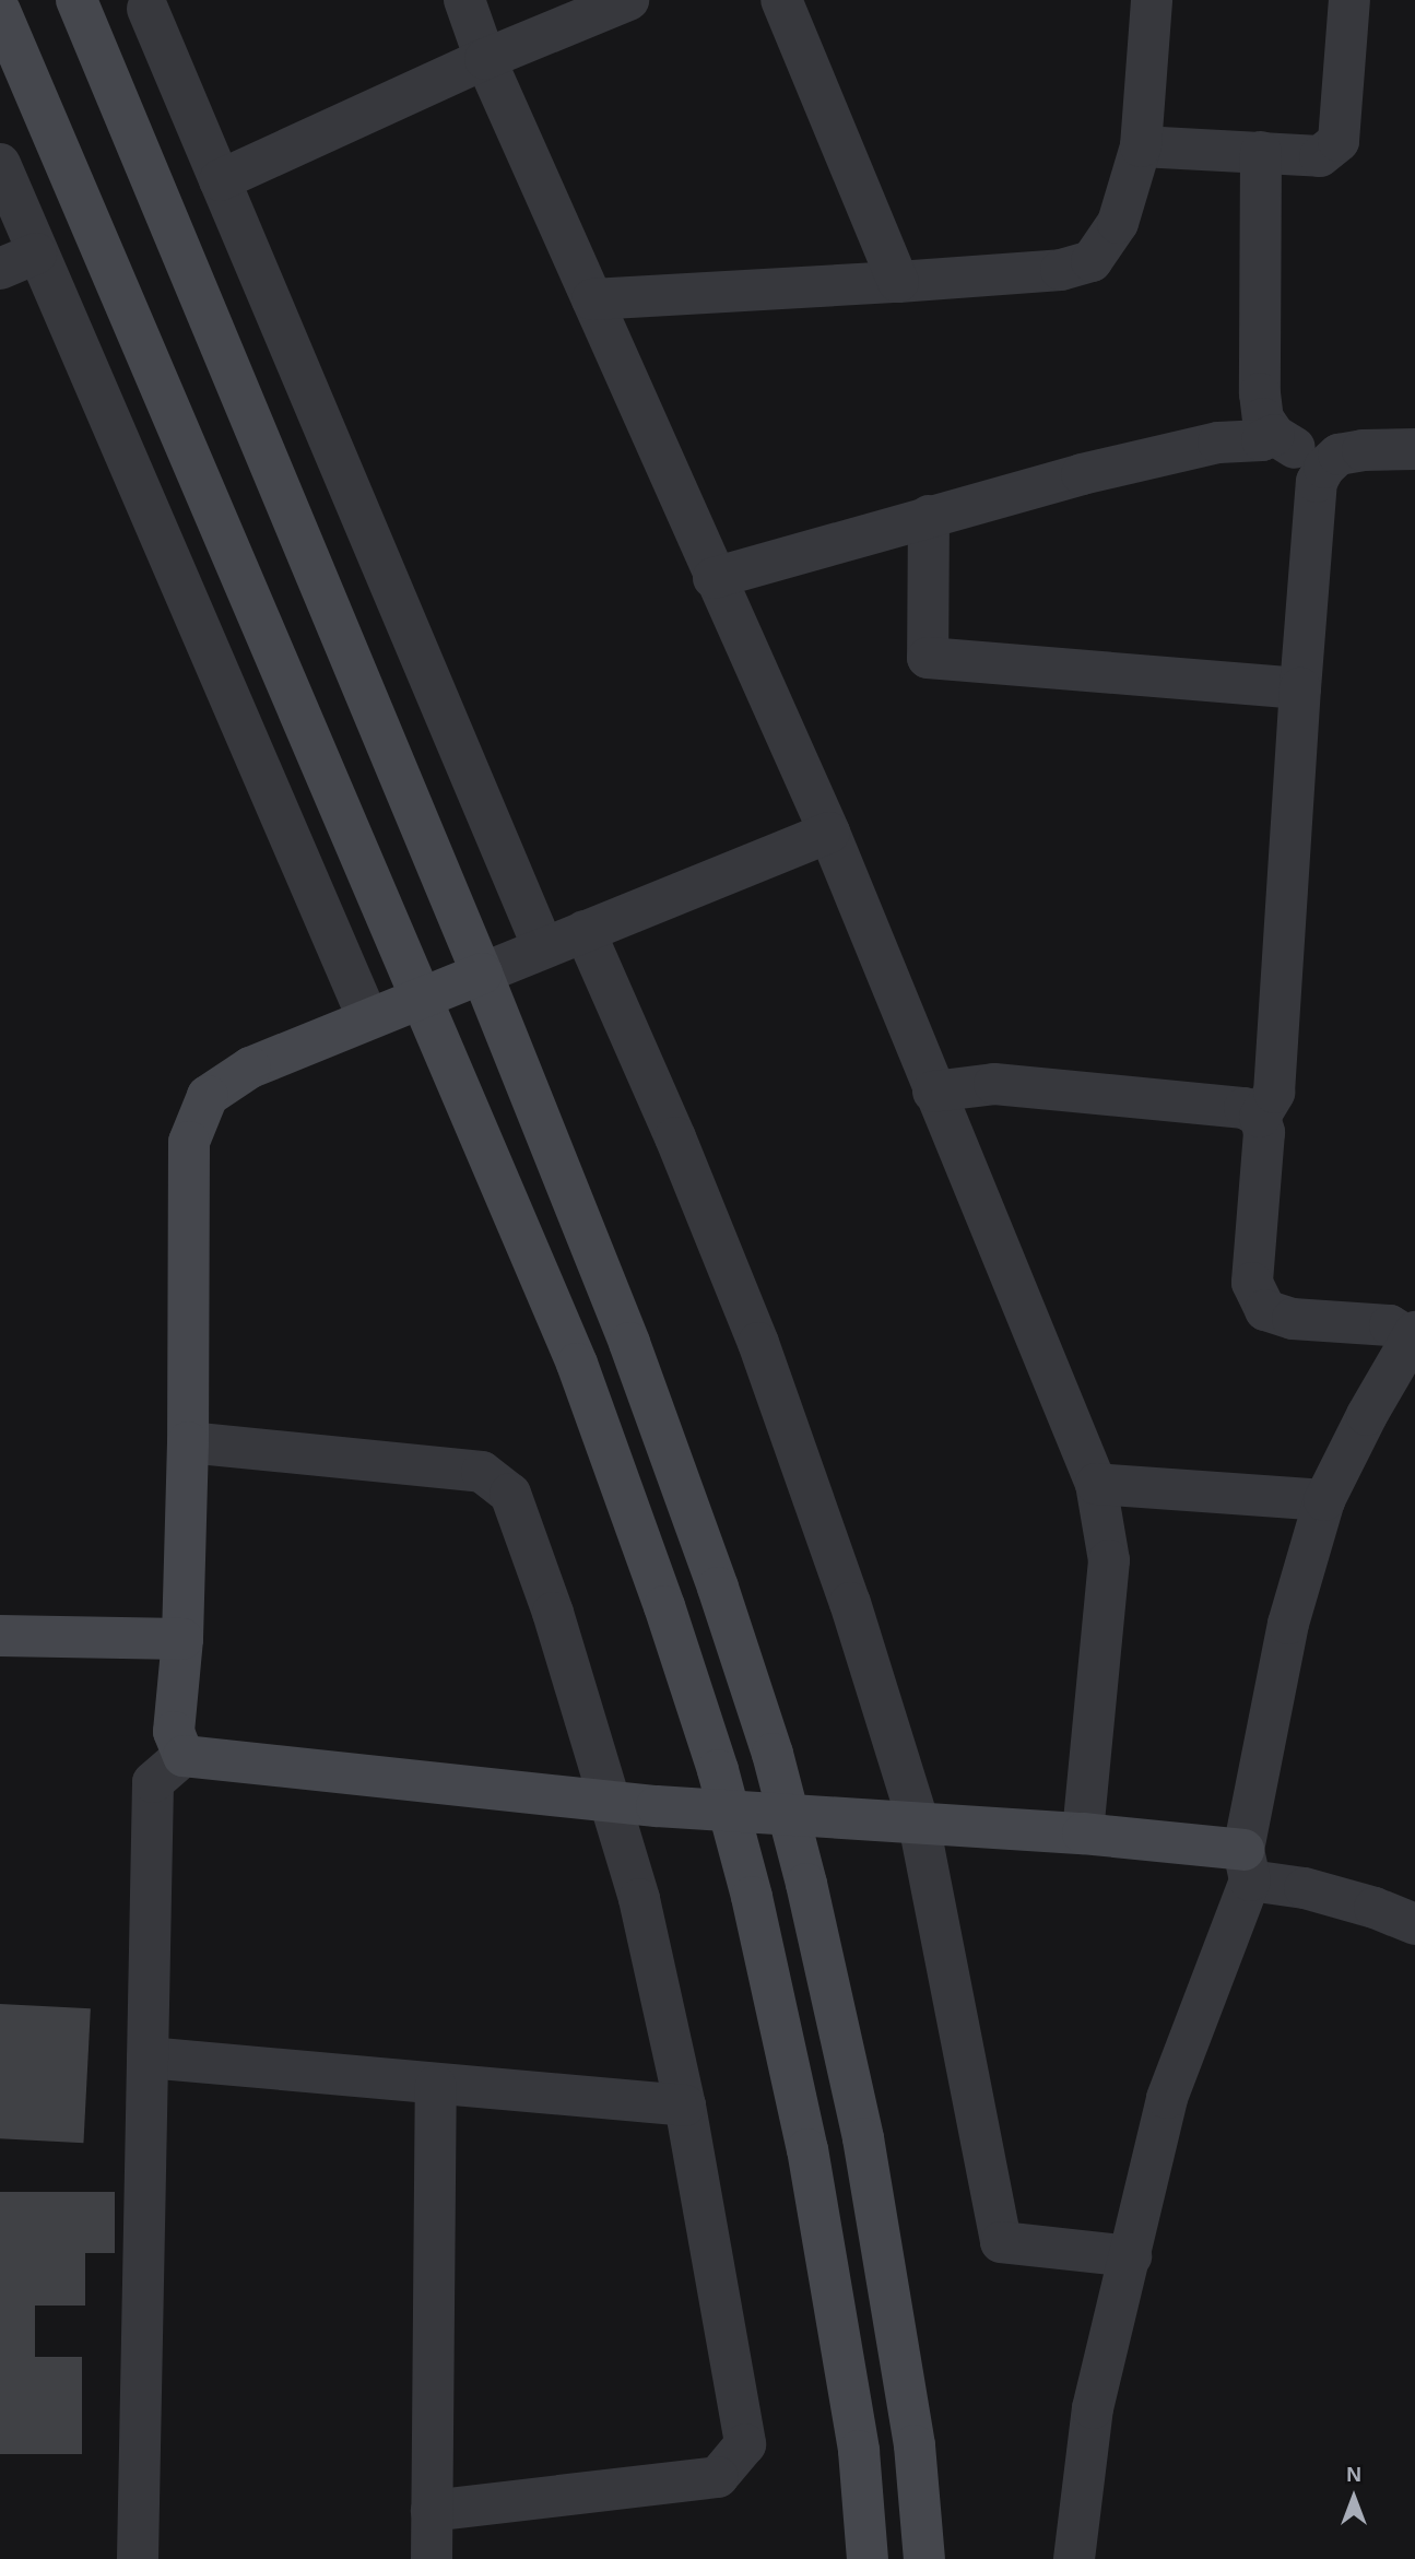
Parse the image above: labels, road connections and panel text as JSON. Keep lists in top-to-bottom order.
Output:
{
  "north": "top"
}
